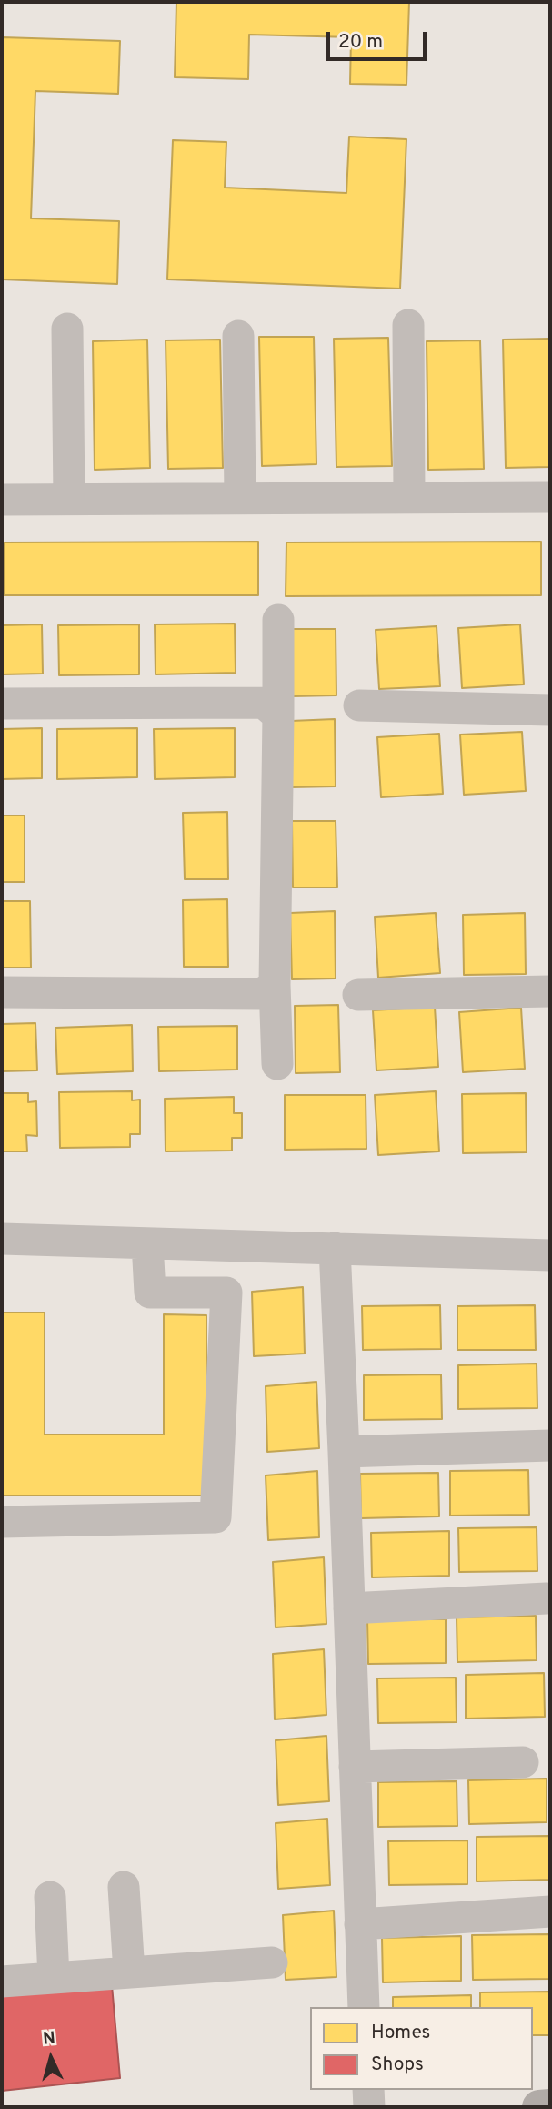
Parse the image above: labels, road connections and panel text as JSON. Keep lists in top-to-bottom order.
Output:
{
  "legend": ["Homes", "Shops"],
  "scale_bar": "20 m",
  "north": "top"
}
